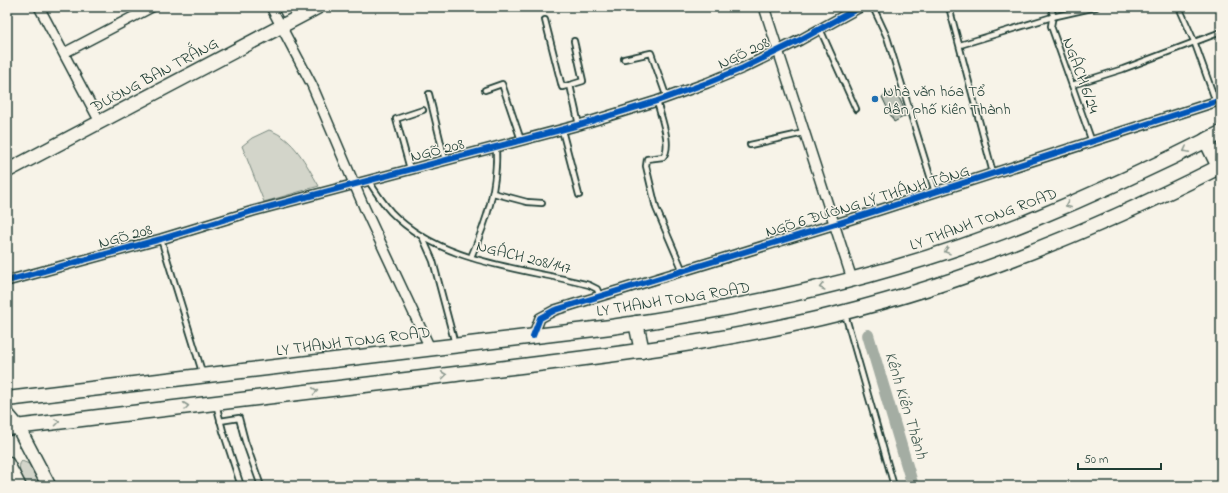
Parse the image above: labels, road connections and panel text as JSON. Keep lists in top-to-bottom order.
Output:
{
  "streets": {
    "main road": ["LY THANH TONG ROAD"],
    "street": ["NGÕ 208", "ĐƯỜNG BAN TRẮNG", "NGÕ 6 ĐƯỜNG LÝ THÁNH TÔNG"],
    "lane": ["NGÁCH 6/24", "NGÁCH 208/147"]
  },
  "crossings": [
    ["NGÕ 208", "NGÁCH 208/147"],
    ["NGÁCH 6/24", "NGÕ 6 ĐƯỜNG LÝ THÁNH TÔNG"],
    ["NGÕ 6 ĐƯỜNG LÝ THÁNH TÔNG", "LY THANH TONG ROAD"],
    ["NGÕ 6 ĐƯỜNG LÝ THÁNH TÔNG", "NGÁCH 208/147"]
  ],
  "water": ["Kênh Kiên Thành"],
  "places": ["Nhà văn hóa Tổ dân phố Kiên Thành"],
  "scale_bar": "50 m"
}
